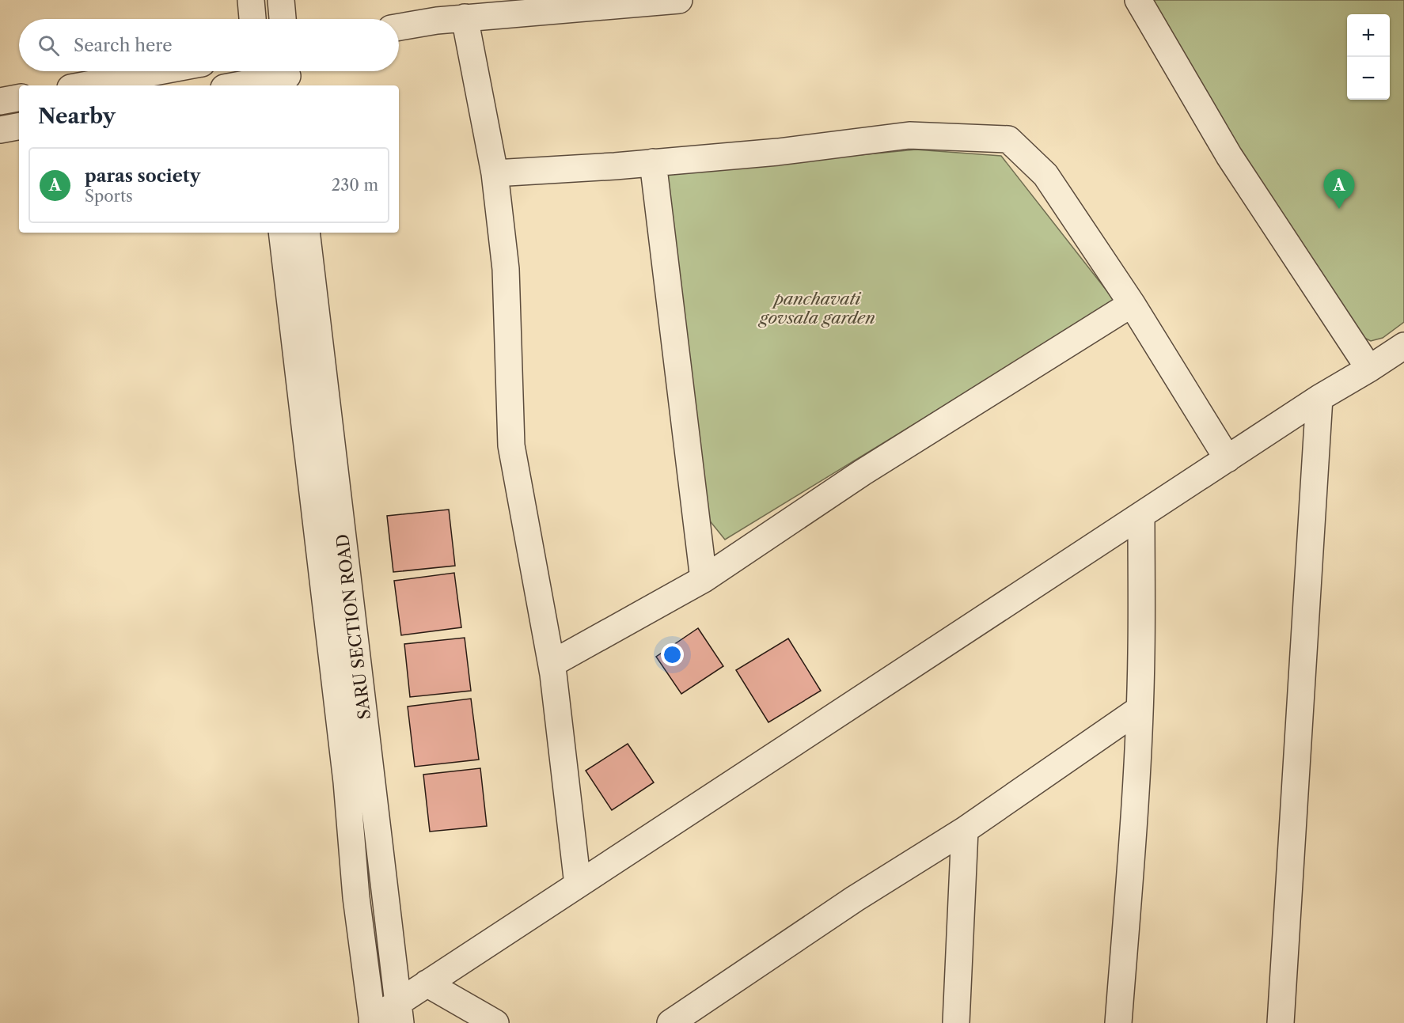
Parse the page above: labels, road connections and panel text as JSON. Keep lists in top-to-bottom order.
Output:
{
  "streets": {
    "street": ["SARU SECTION ROAD"]
  },
  "parks": ["panchavati govsala garden"],
  "page": {
    "map_buttons": ["+", "−"],
    "search": "Search here",
    "heading": "Nearby",
    "list": [
      {
        "mark": "A",
        "name": "paras society",
        "note": "Sports",
        "value": "230 m"
      }
    ],
    "pins": "A"
  }
}
